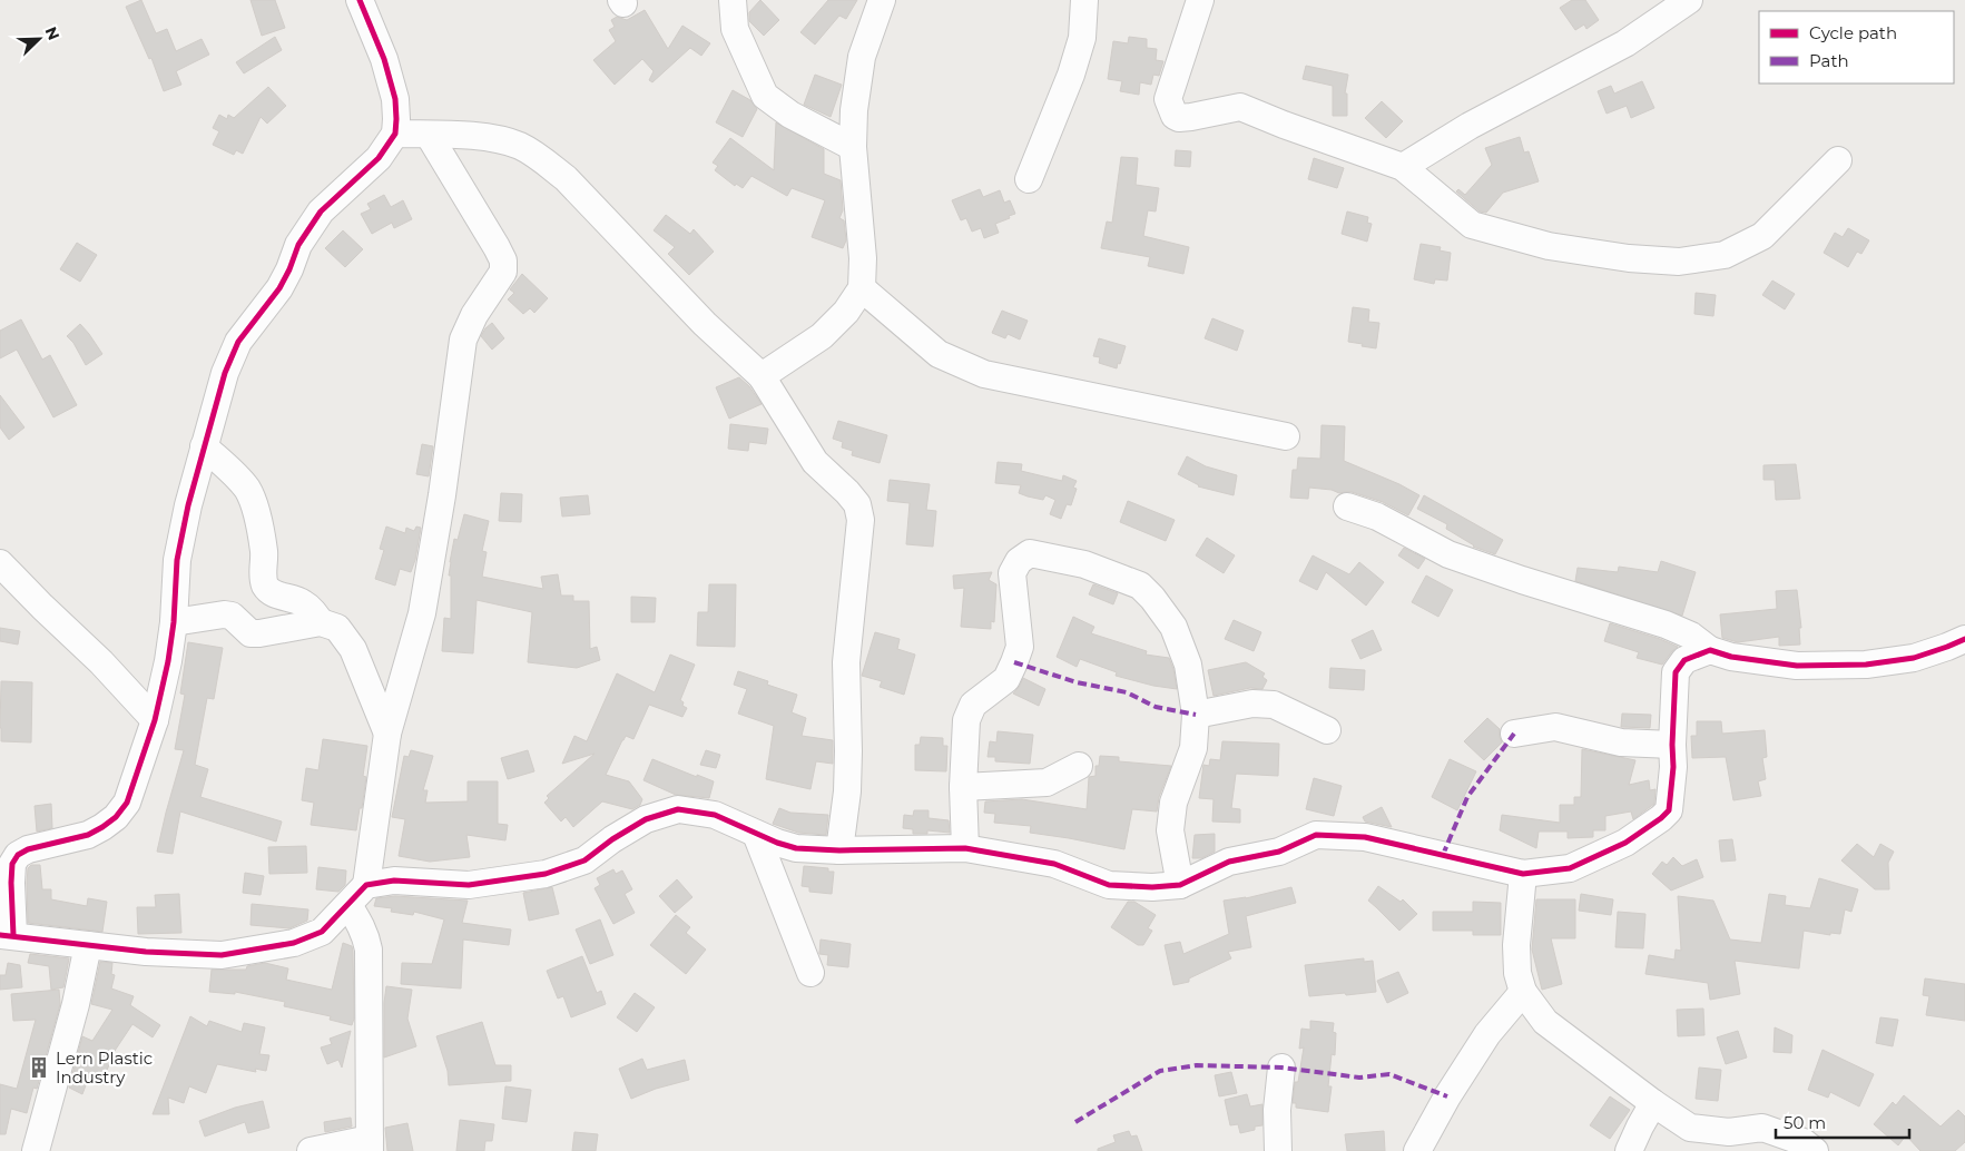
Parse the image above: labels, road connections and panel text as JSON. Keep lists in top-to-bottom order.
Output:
{
  "places": {
    "building": ["Lern Plastic Industry"]
  },
  "legend": ["Cycle path", "Path"],
  "scale_bar": "50 m",
  "north": "top right"
}
